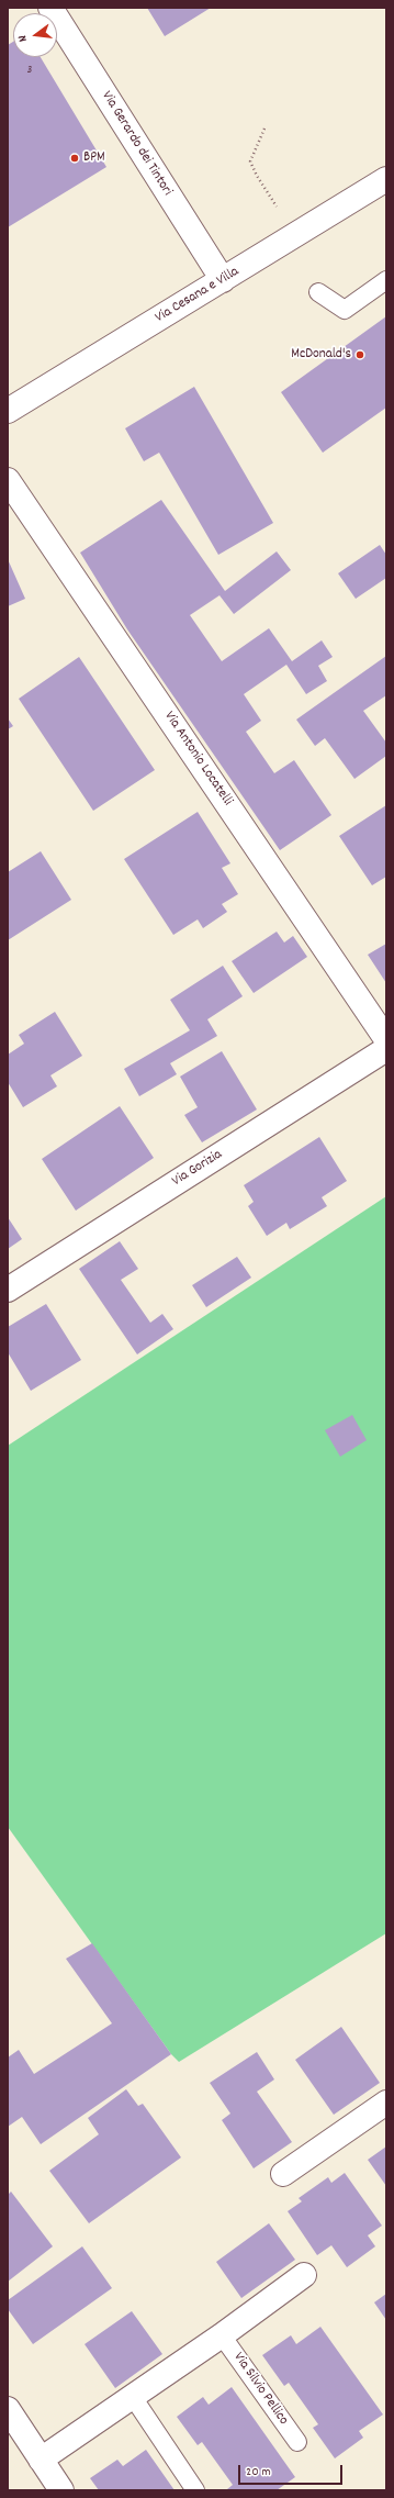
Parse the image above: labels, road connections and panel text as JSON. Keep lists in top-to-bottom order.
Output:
{
  "streets": {
    "street": [
      "Via Gerardo dei Tintori",
      "Via Cesana e Villa",
      "Via Antonio Locatelli",
      "Via Gorizia"
    ],
    "lane": ["Via Silvio Pellico"]
  },
  "crossings": [
    ["Via Gerardo dei Tintori", "Via Cesana e Villa"]
  ],
  "places": ["BPM", "McDonald's"],
  "house_numbers": ["3"],
  "scale_bar": "20 m",
  "north": "left"
}
